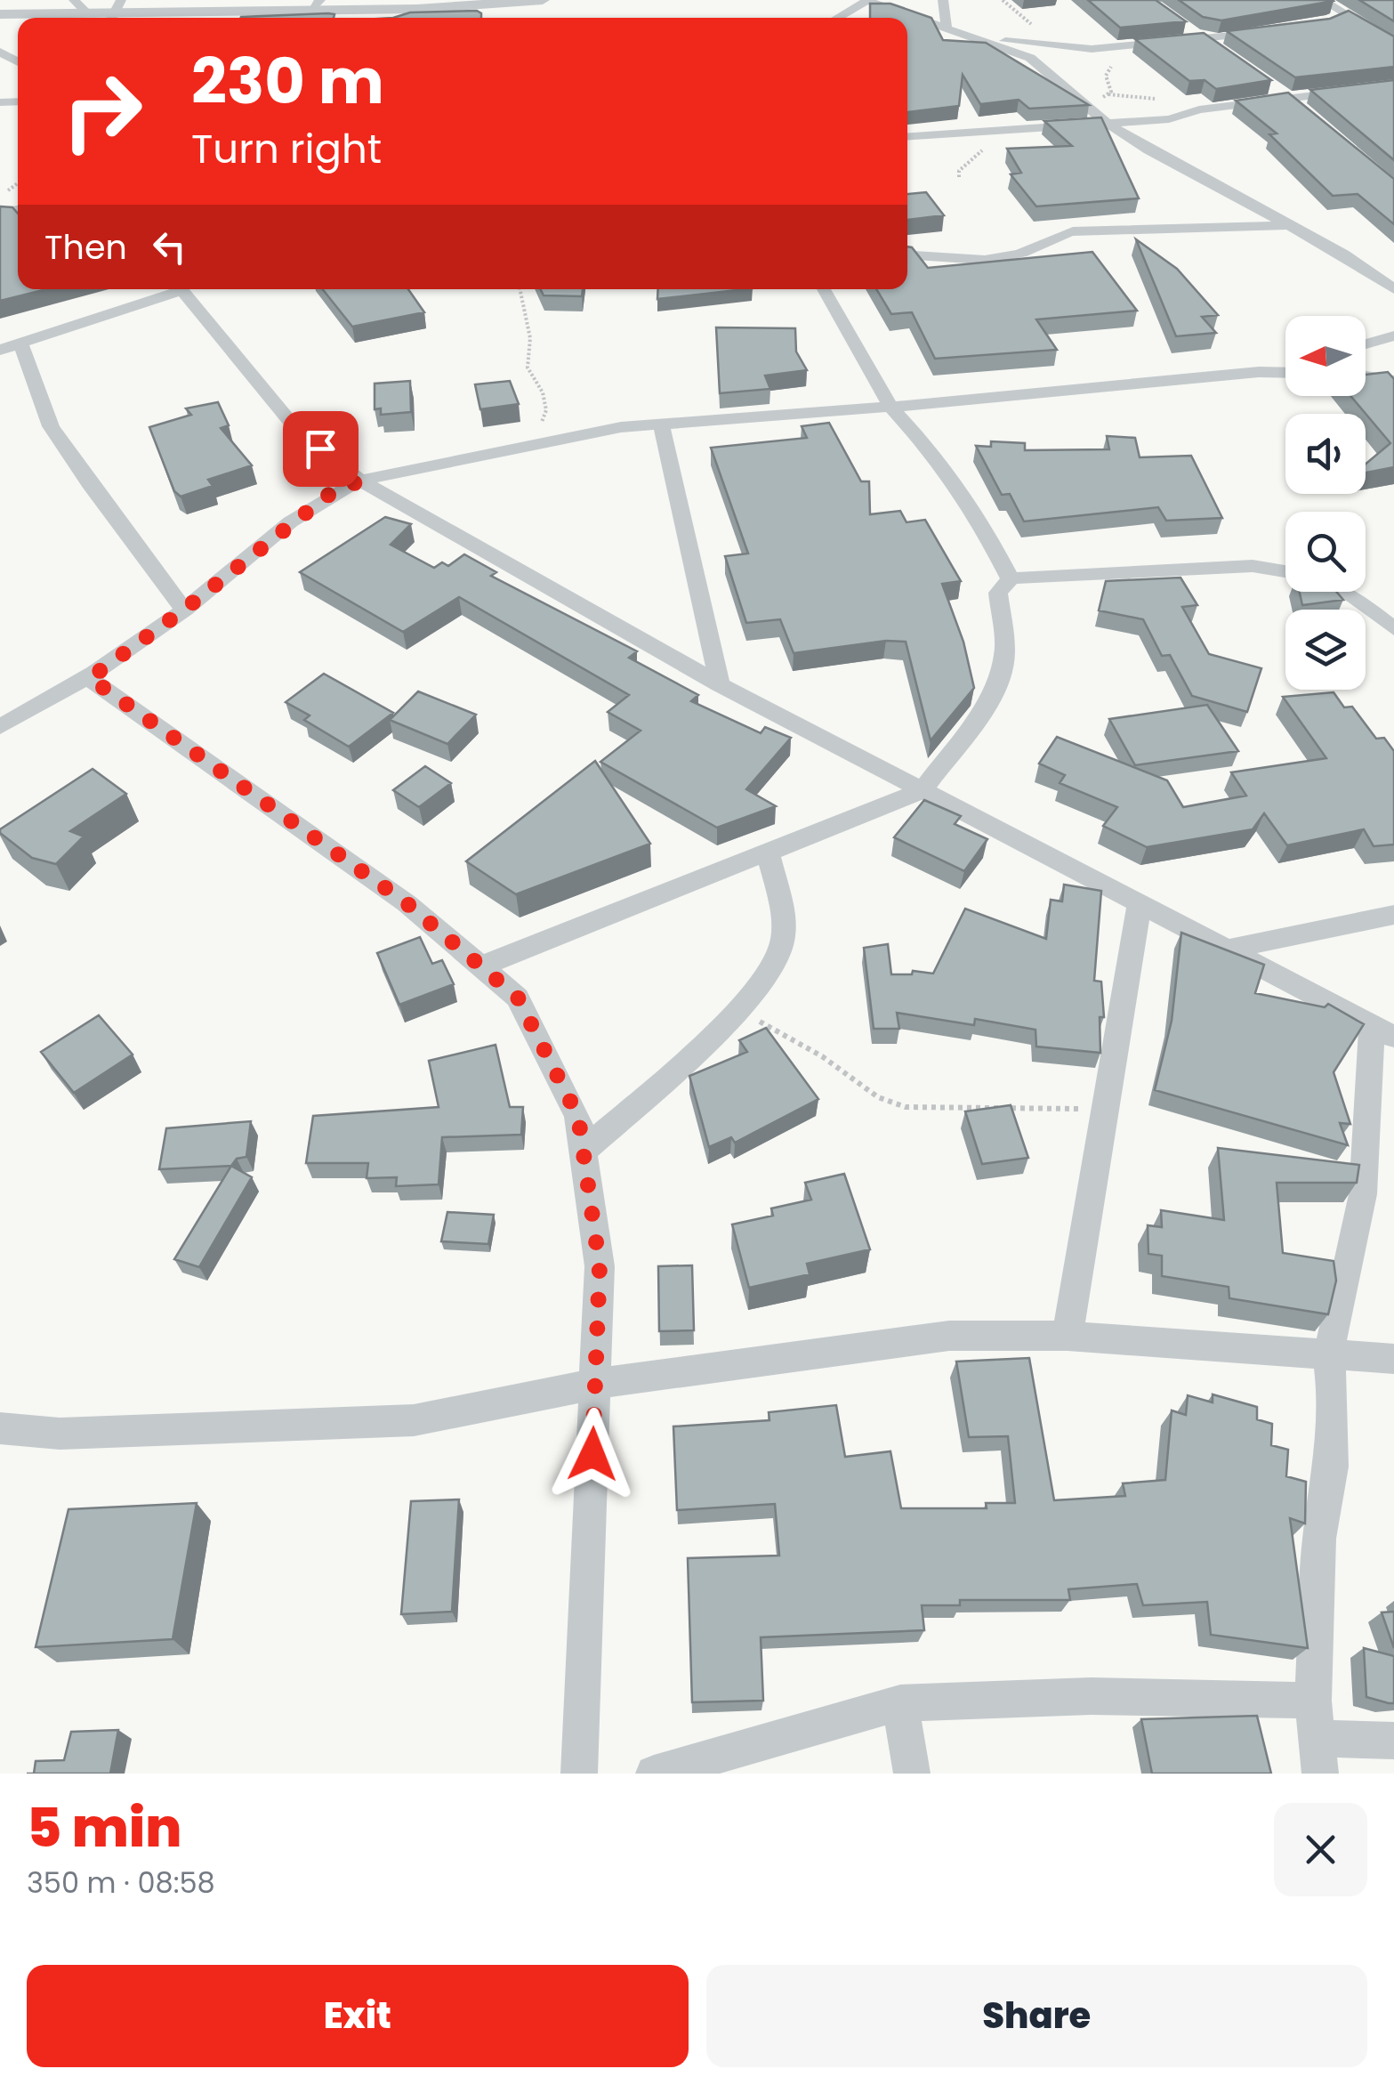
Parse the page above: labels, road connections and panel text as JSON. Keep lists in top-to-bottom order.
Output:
{
  "north": "left",
  "page": {
    "turn": ["230 m", "Turn right"],
    "then": "Then",
    "heading": ["5 min", "350 m · 08:58"],
    "buttons": ["Exit", "Share"]
  }
}
